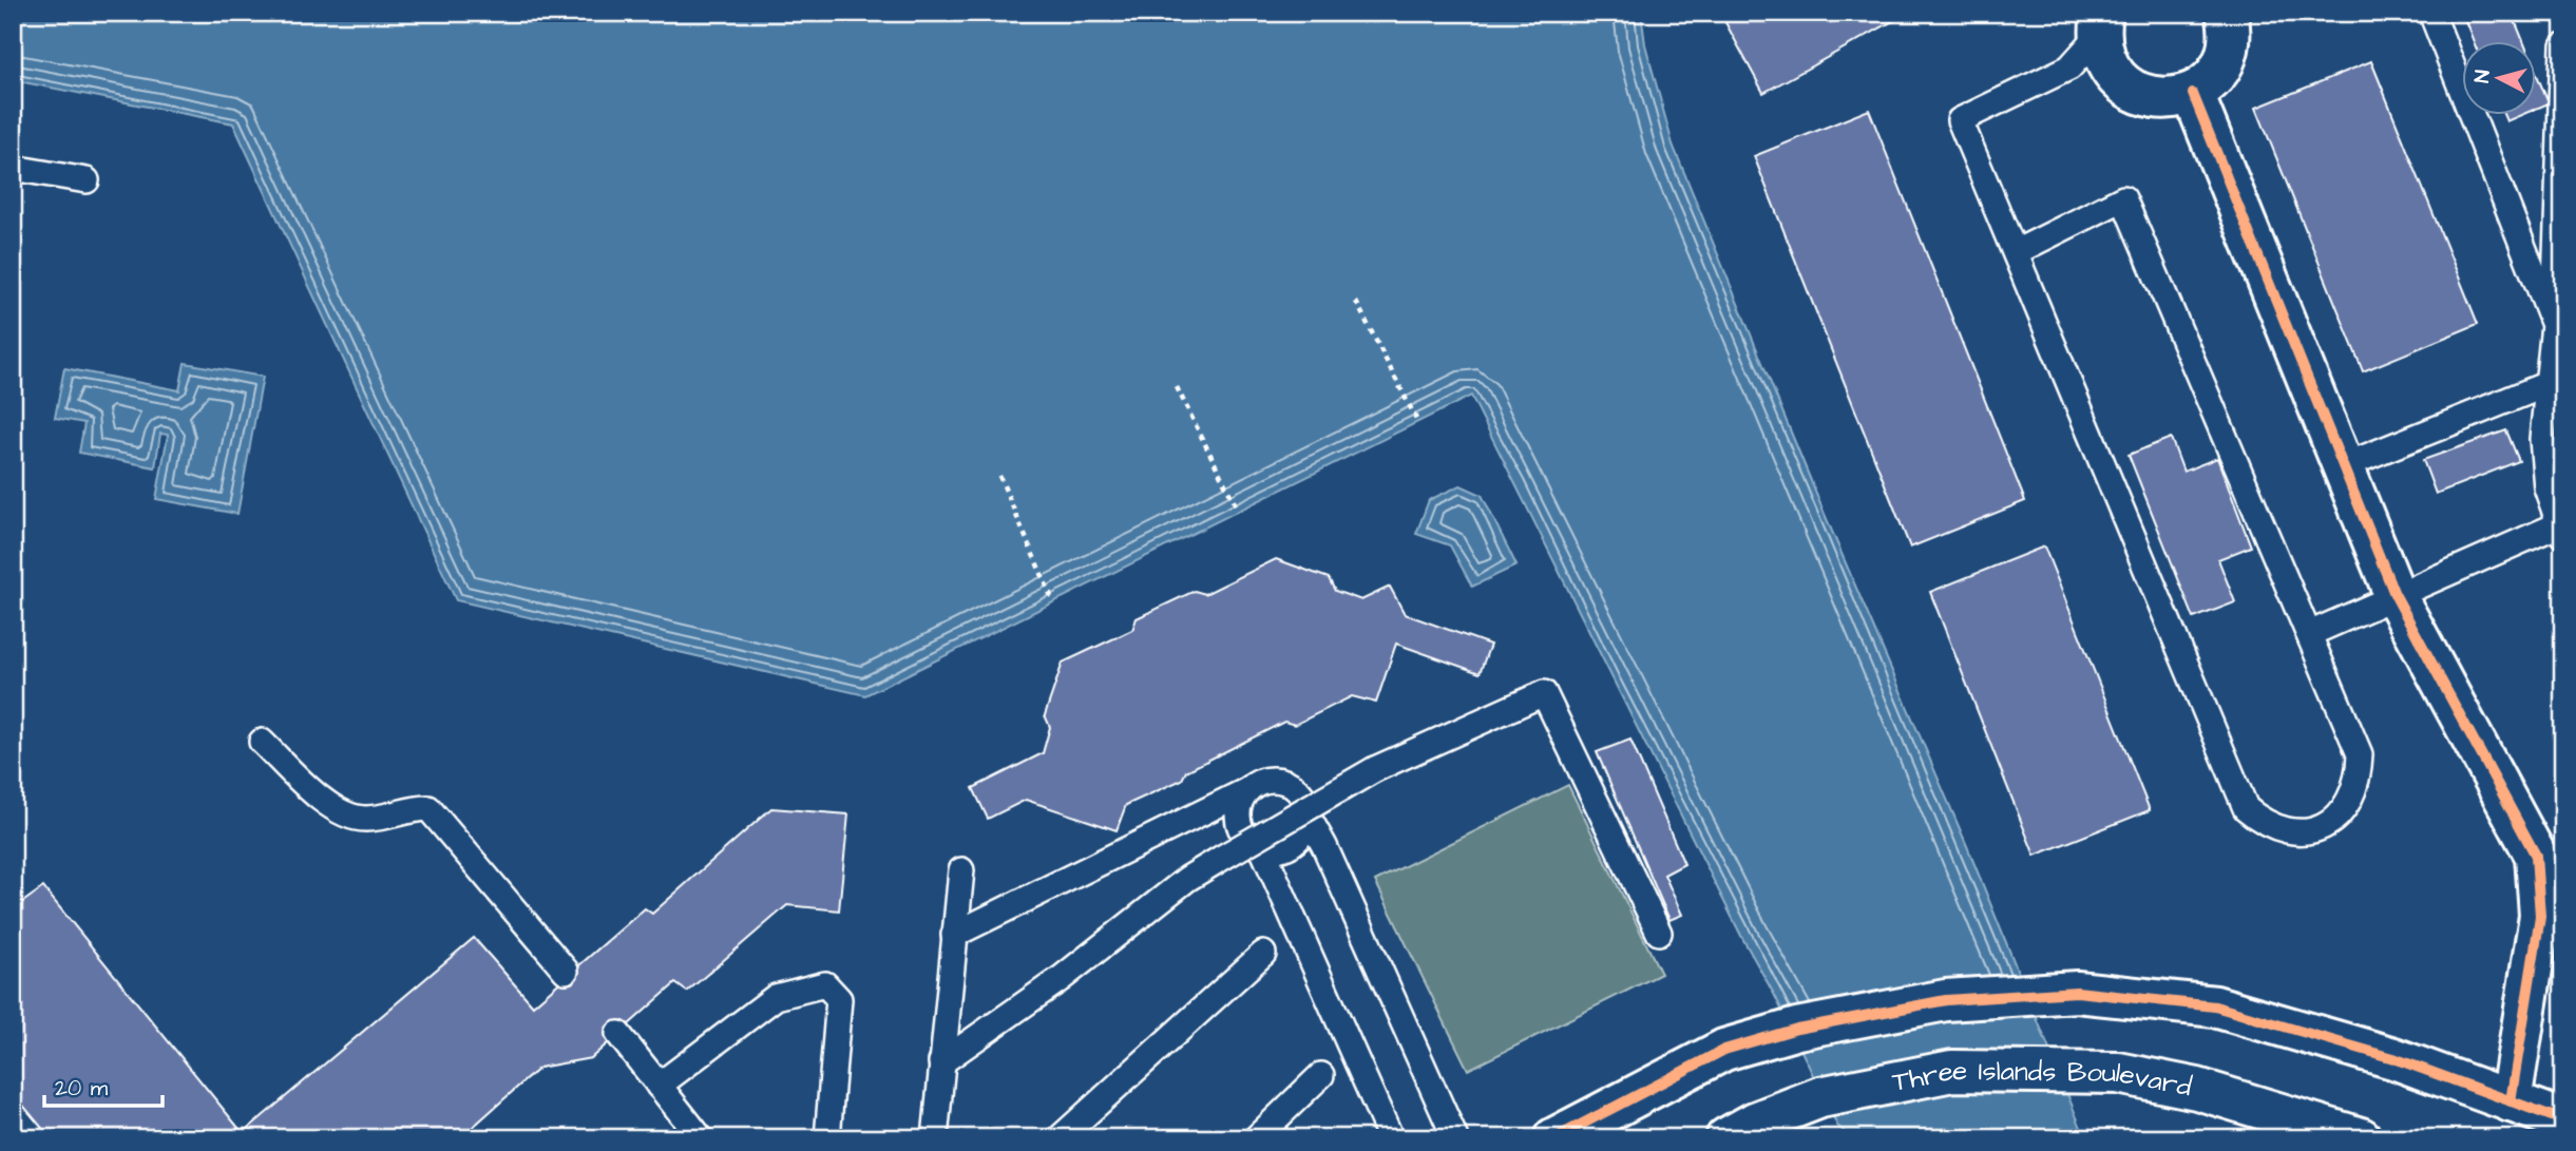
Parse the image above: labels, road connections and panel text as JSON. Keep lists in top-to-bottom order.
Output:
{
  "streets": {
    "street": ["Three Islands Boulevard"]
  },
  "scale_bar": "20 m",
  "north": "left"
}
